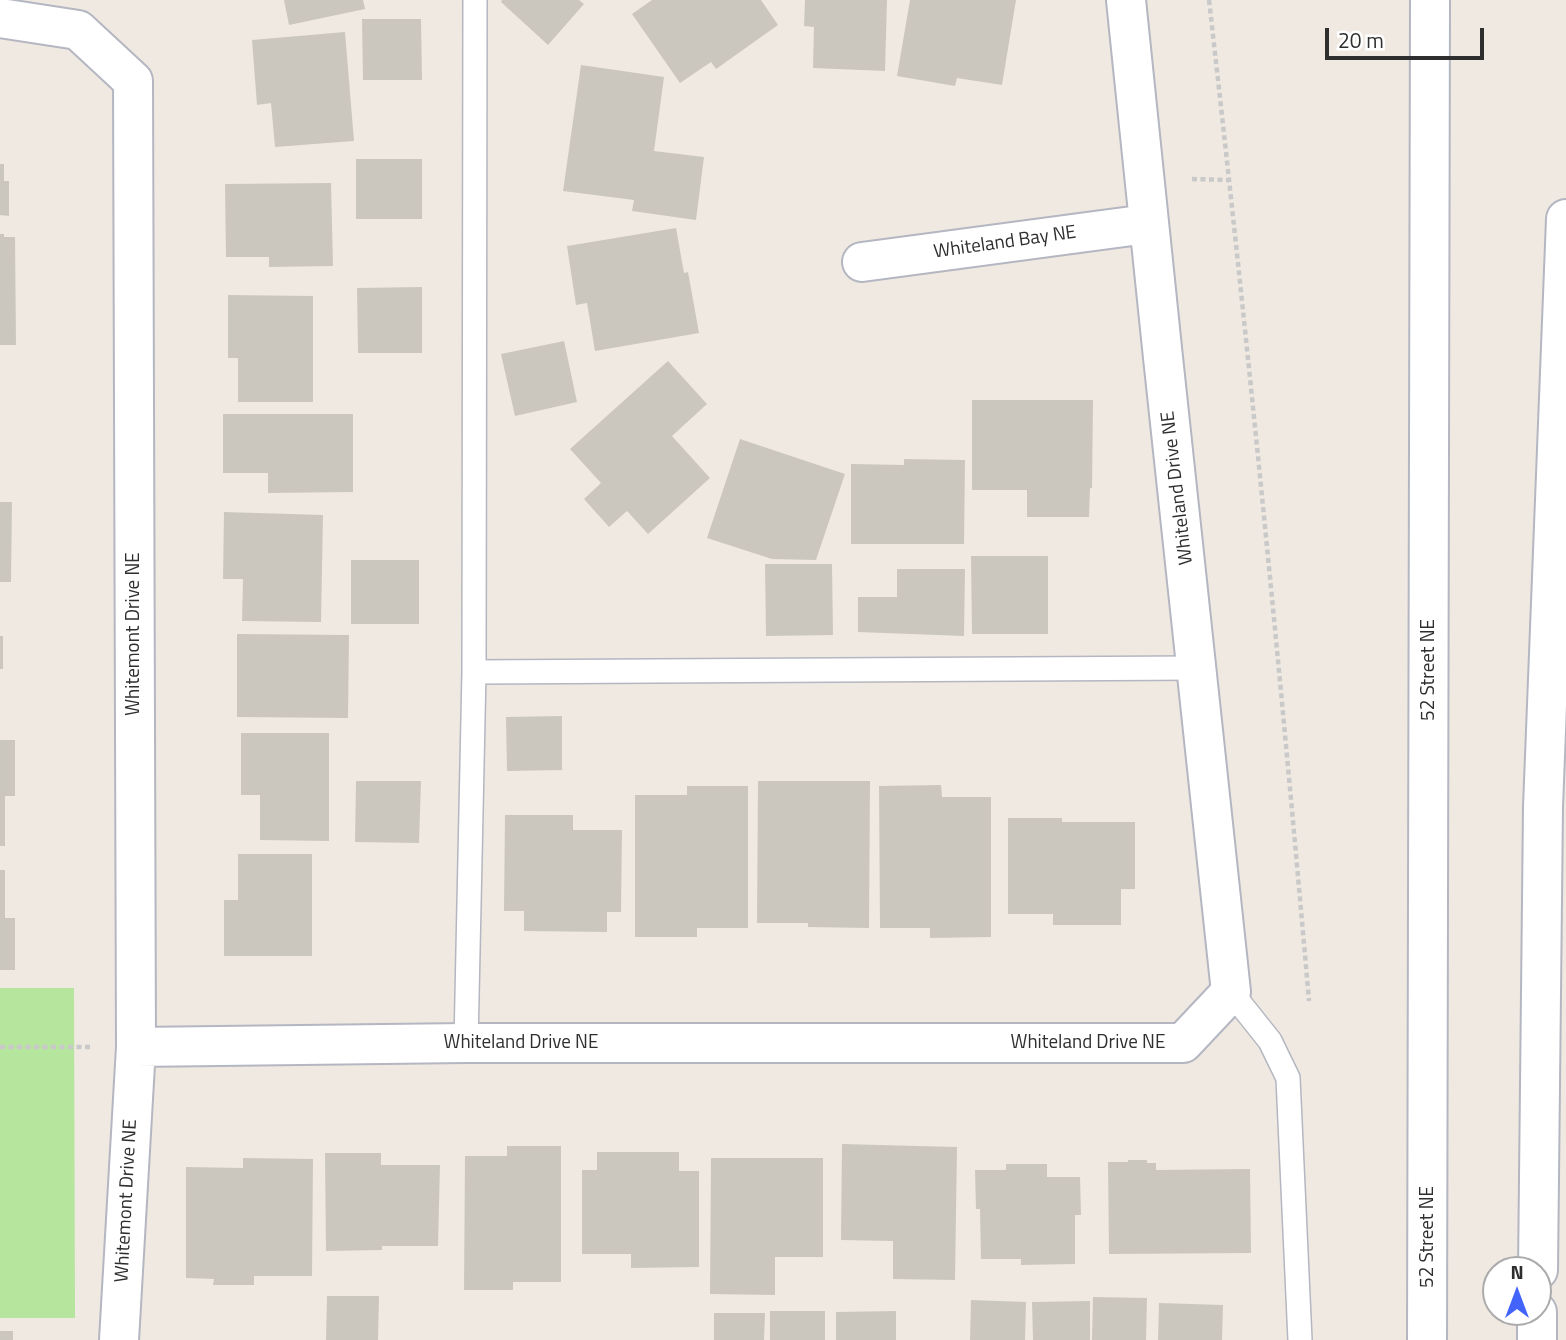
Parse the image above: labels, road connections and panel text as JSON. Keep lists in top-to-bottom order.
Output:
{
  "streets": {
    "street": [
      "Whiteland Bay NE",
      "Whiteland Drive NE",
      "Whitemont Drive NE",
      "52 Street NE"
    ]
  },
  "crossings": [
    ["Whiteland Bay NE", "Whiteland Drive NE"],
    ["Whiteland Drive NE", "Whitemont Drive NE"]
  ],
  "scale_bar": "20 m",
  "north": "top"
}
